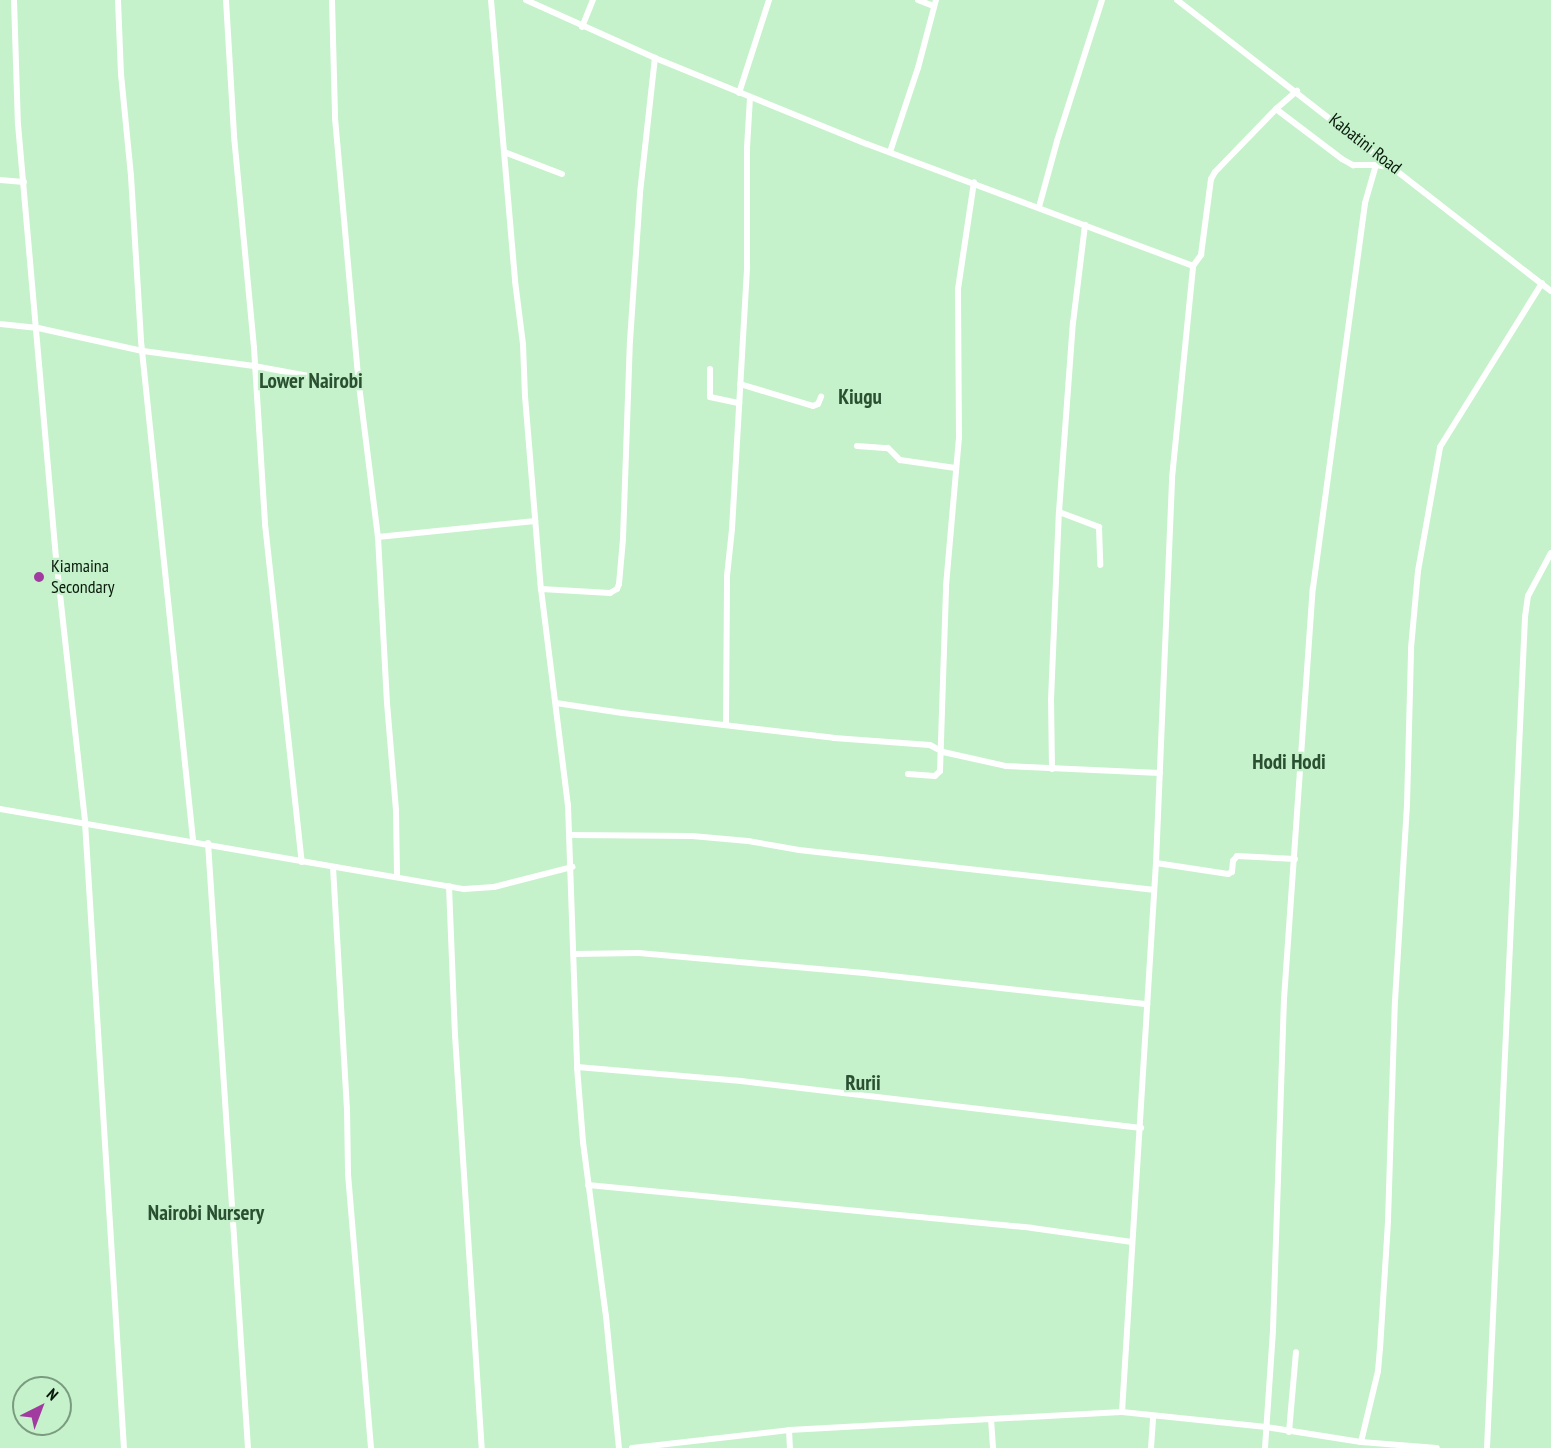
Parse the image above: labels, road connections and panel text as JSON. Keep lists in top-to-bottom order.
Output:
{
  "streets": {
    "street": ["Kabatini Road"]
  },
  "districts": [
    "Lower Nairobi",
    "Kiugu",
    "Hodi Hodi",
    "Rurii",
    "Nairobi Nursery"
  ],
  "places": ["Kiamaina Secondary"],
  "north": "top right"
}
